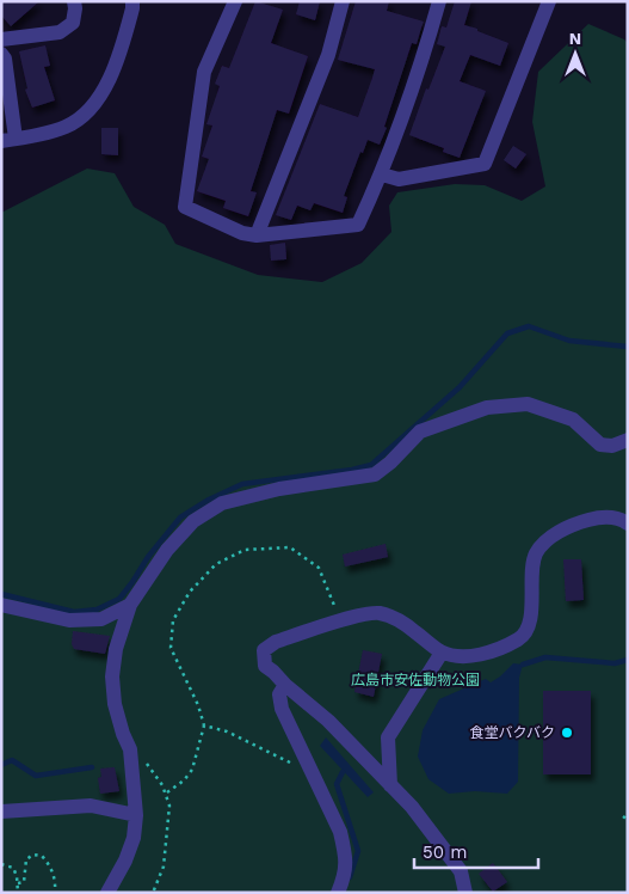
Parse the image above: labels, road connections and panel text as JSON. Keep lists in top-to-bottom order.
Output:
{
  "parks": ["広島市安佐動物公園"],
  "places": ["食堂バクバク"],
  "scale_bar": "50 m",
  "north": "top"
}
